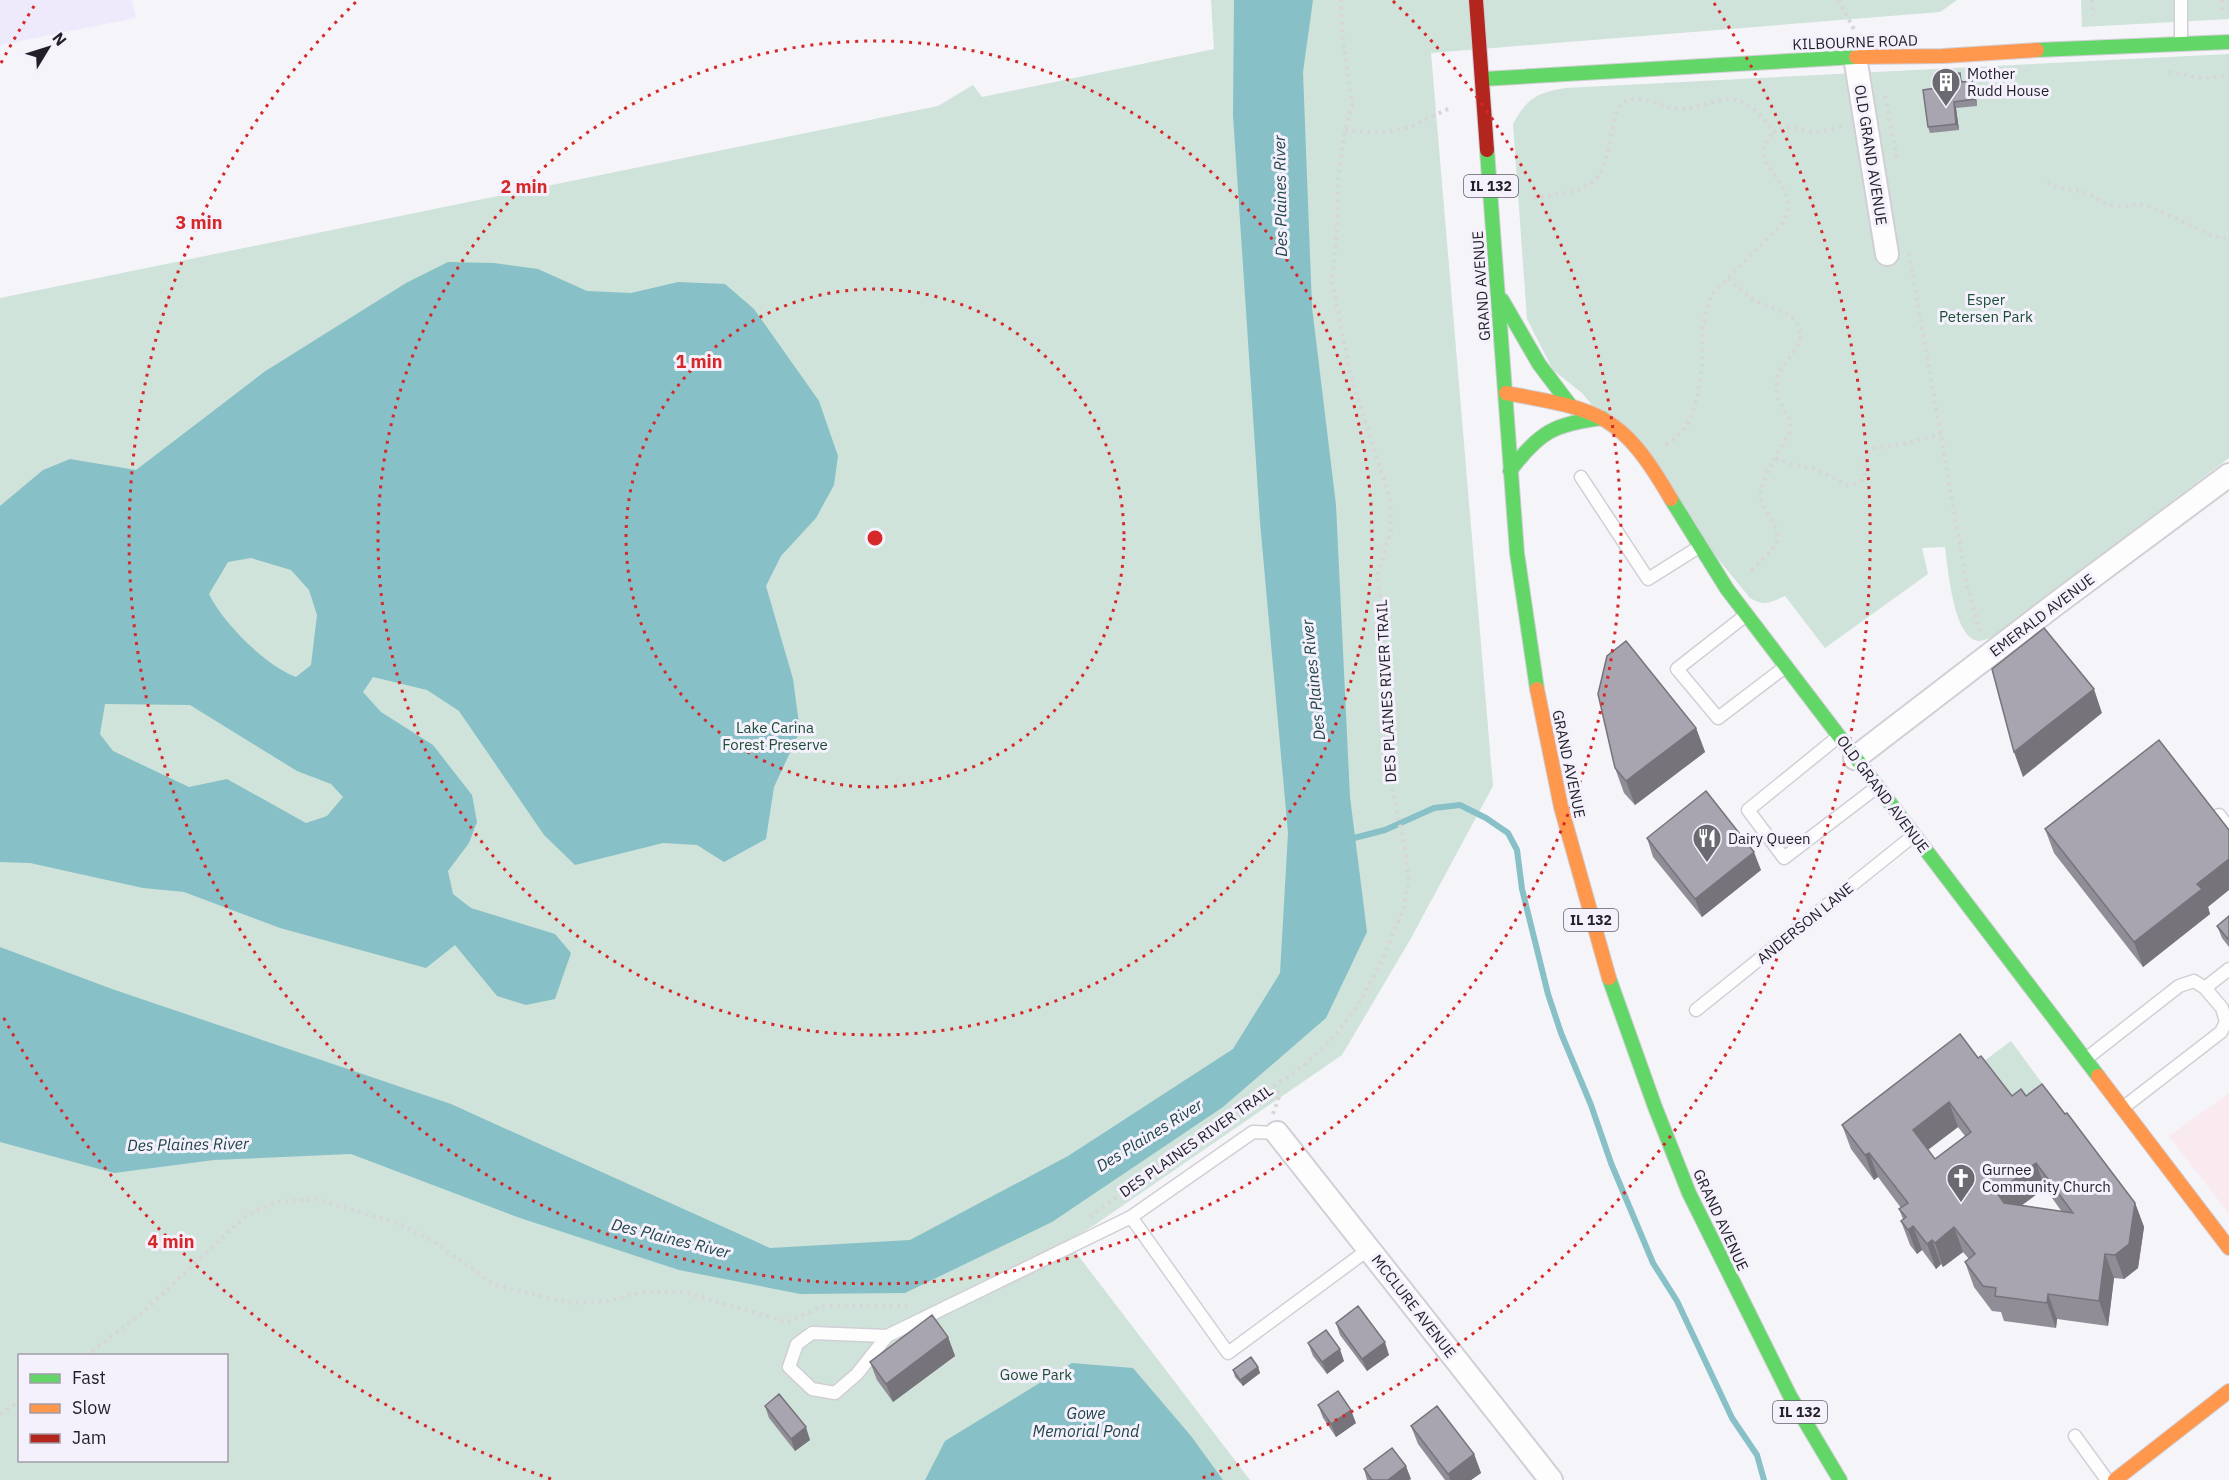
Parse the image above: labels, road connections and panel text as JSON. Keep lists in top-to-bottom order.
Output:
{
  "streets": {
    "street": [
      "KILBOURNE ROAD",
      "OLD GRAND AVENUE",
      "IL 132",
      "GRAND AVENUE",
      "EMERALD AVENUE",
      "MCCLURE AVENUE"
    ],
    "lane": ["ANDERSON LANE"],
    "path": ["DES PLAINES RIVER TRAIL"]
  },
  "crossings": [
    ["KILBOURNE ROAD", "OLD GRAND AVENUE"],
    ["KILBOURNE ROAD", "GRAND AVENUE"],
    ["OLD GRAND AVENUE", "GRAND AVENUE"],
    ["OLD GRAND AVENUE", "EMERALD AVENUE"],
    ["OLD GRAND AVENUE", "ANDERSON LANE"]
  ],
  "water": ["Des Plaines River", "Gowe Memorial Pond"],
  "parks": ["Esper Petersen Park", "Lake Carina Forest Preserve", "Gowe Park"],
  "places": {
    "building": ["Mother Rudd House"],
    "restaurant": ["Dairy Queen"],
    "church": ["Gurnee Community Church"]
  },
  "legend": ["Fast", "Slow", "Jam"],
  "north": "top right",
  "rings": [
    "2 min",
    "3 min",
    "1 min",
    "4 min"
  ]
}
